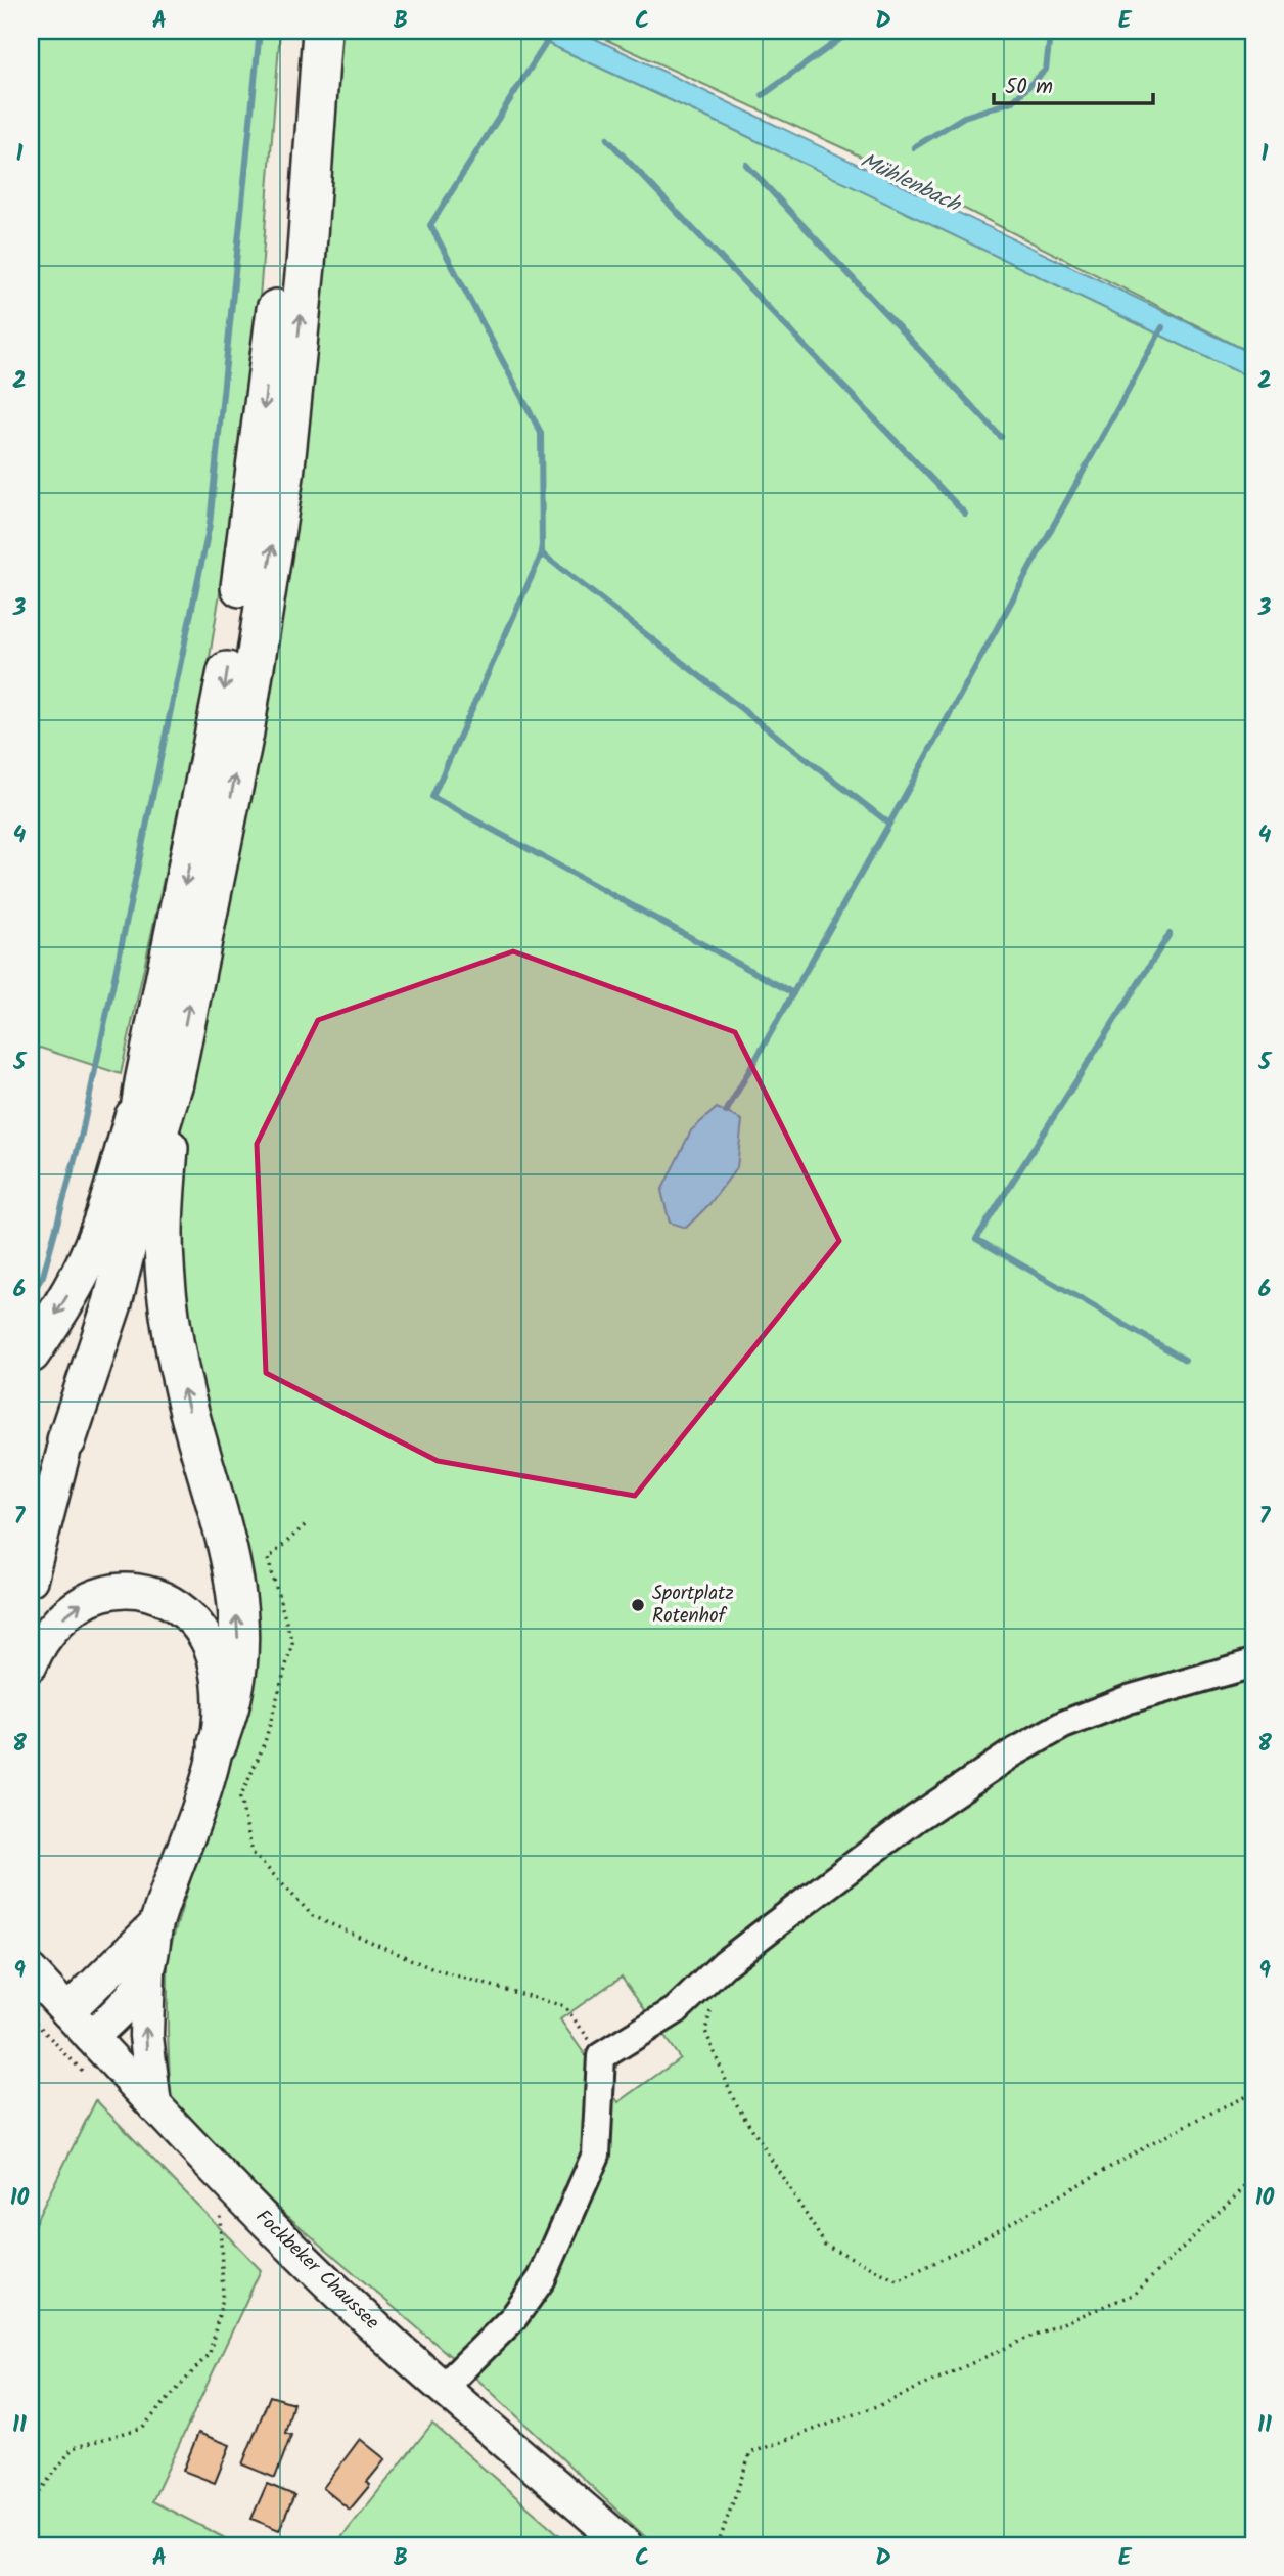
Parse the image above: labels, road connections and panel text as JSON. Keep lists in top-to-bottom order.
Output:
{
  "streets": {
    "main road": ["Fockbeker Chaussee"]
  },
  "water": ["Mühlenbach"],
  "places": ["Sportplatz Rotenhof"],
  "scale_bar": "50 m",
  "grid": {
    "columns": [
      "A",
      "B",
      "C",
      "D",
      "E"
    ],
    "rows": [
      "1",
      "2",
      "3",
      "4",
      "5",
      "6",
      "7",
      "8",
      "9",
      "10",
      "11"
    ]
  }
}
